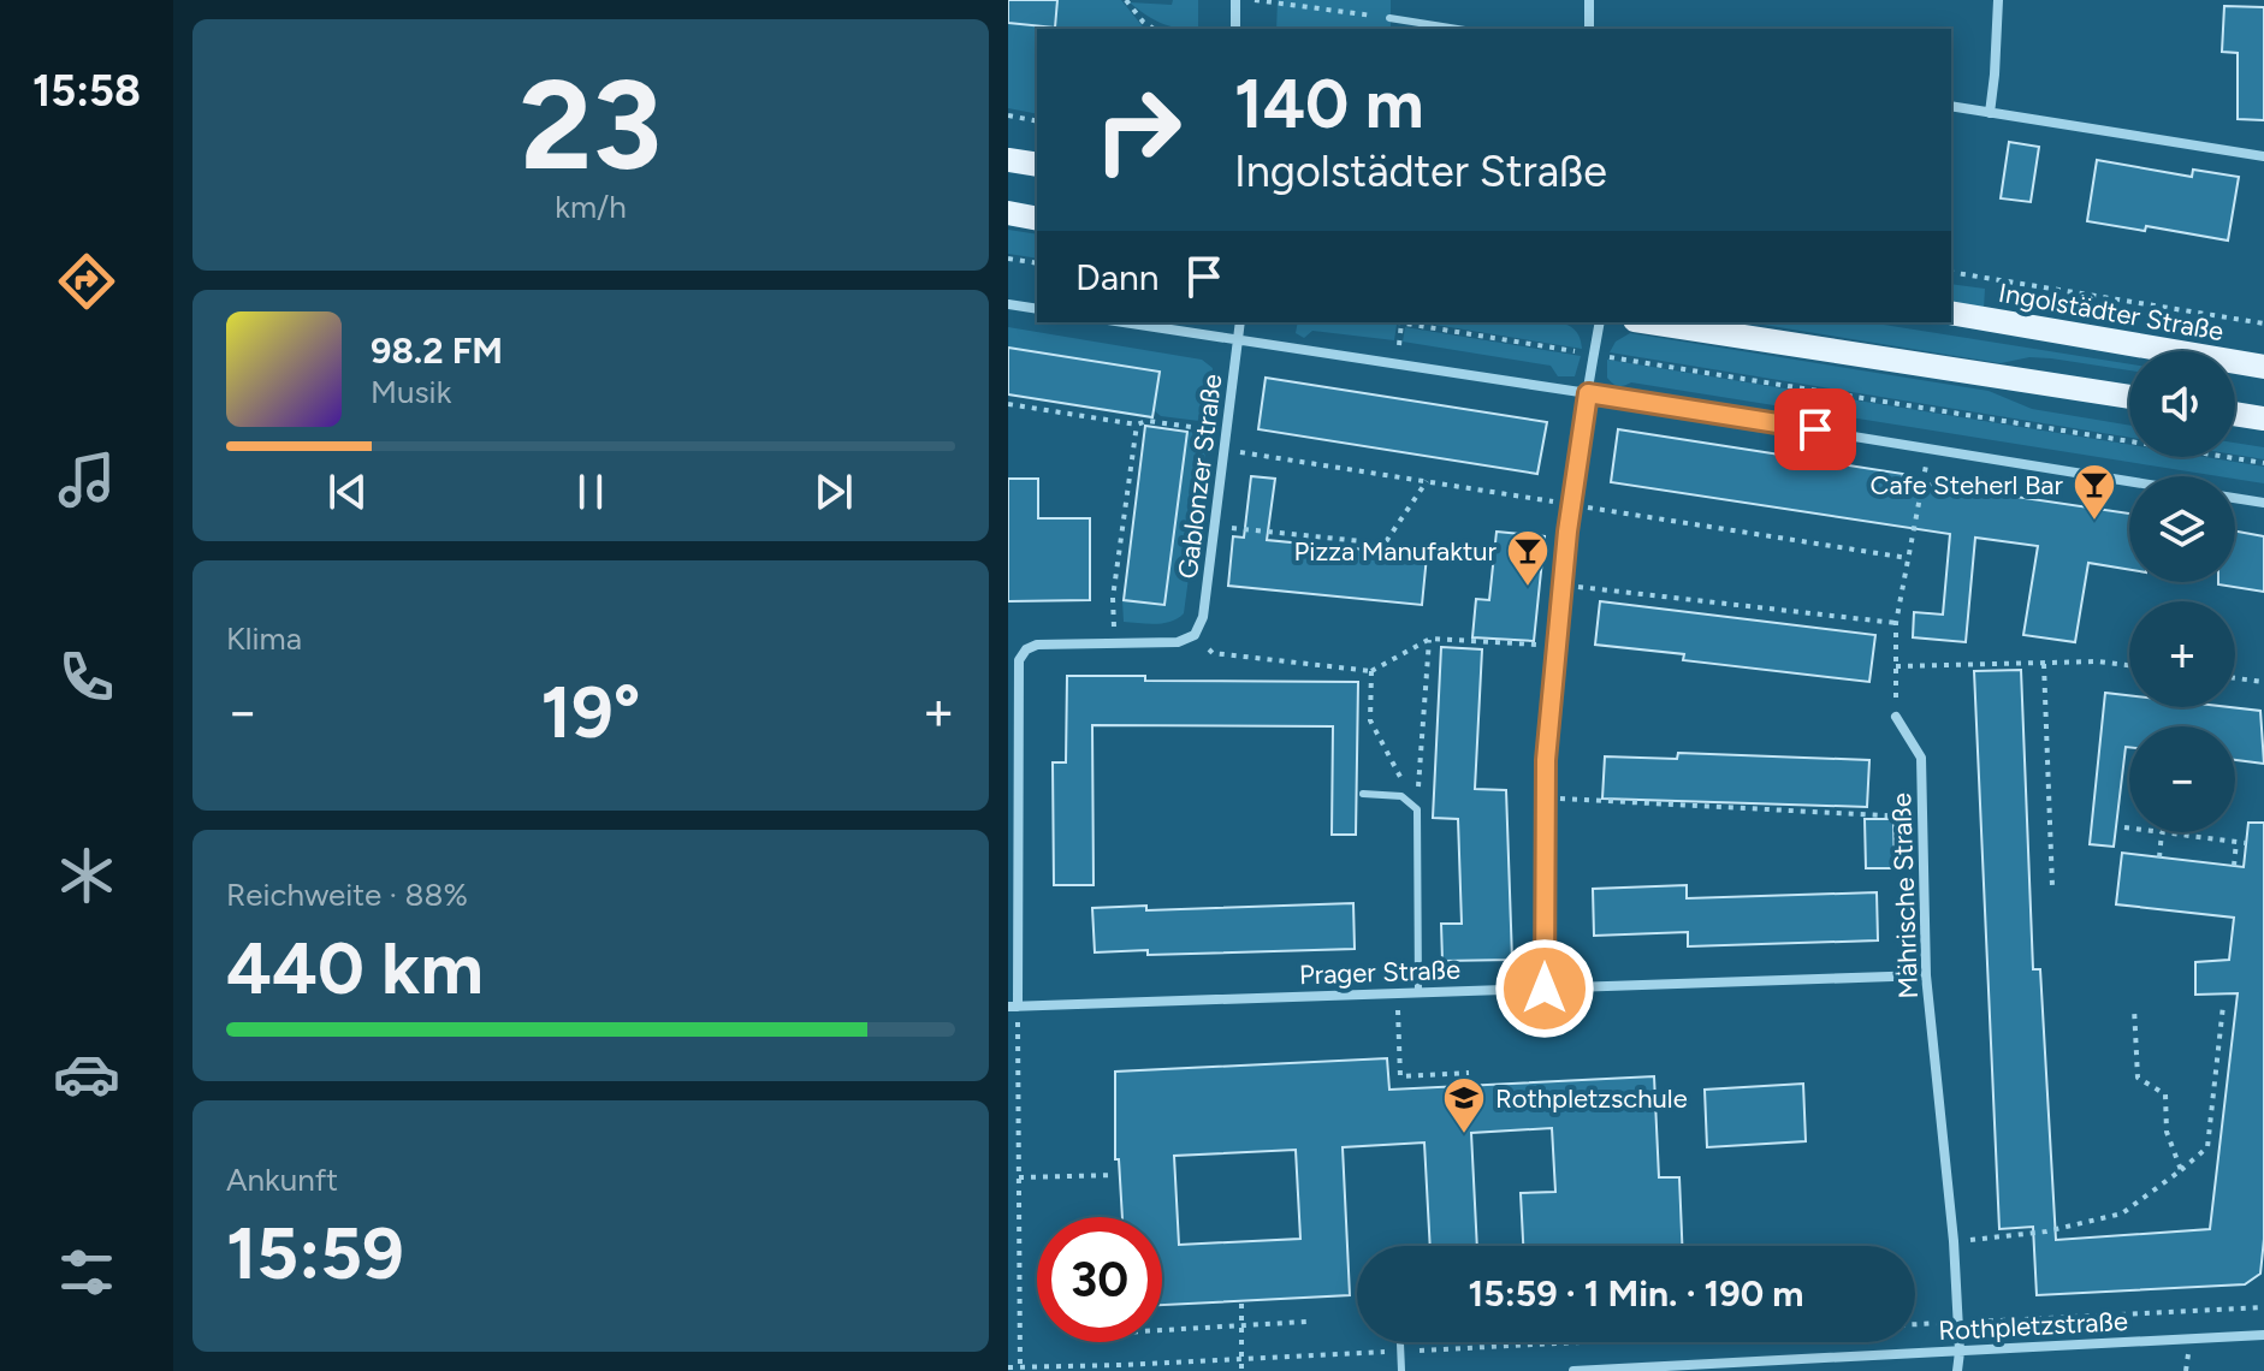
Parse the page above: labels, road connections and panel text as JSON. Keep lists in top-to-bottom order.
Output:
{
  "streets": {
    "main road": ["Ingolstädter Straße"],
    "street": [
      "Gablonzer Straße",
      "Mährische Straße",
      "Prager Straße",
      "Rothpletzstraße"
    ]
  },
  "crossings": [
    ["Mährische Straße", "Prager Straße"],
    ["Mährische Straße", "Rothpletzstraße"]
  ],
  "places": {
    "bar": ["Cafe Steherl Bar", "Pizza Manufaktur"],
    "school or university": ["Rothpletzschule"]
  },
  "page": {
    "tabs": "15:58",
    "tile": [
      ["23", "km/h"],
      "Klima",
      ["Reichweite · 88%", "440 km"],
      ["Ankunft", "15:59"]
    ],
    "turn": ["140 m", "Ingolstädter Straße"],
    "then": "Dann",
    "song": ["98.2 FM", "Musik"],
    "map_buttons": ["+", "−"],
    "heat": ["−", "19°", "+"],
    "limit": "30",
    "trip": "15:59 · 1 Min. · 190 m"
  }
}
